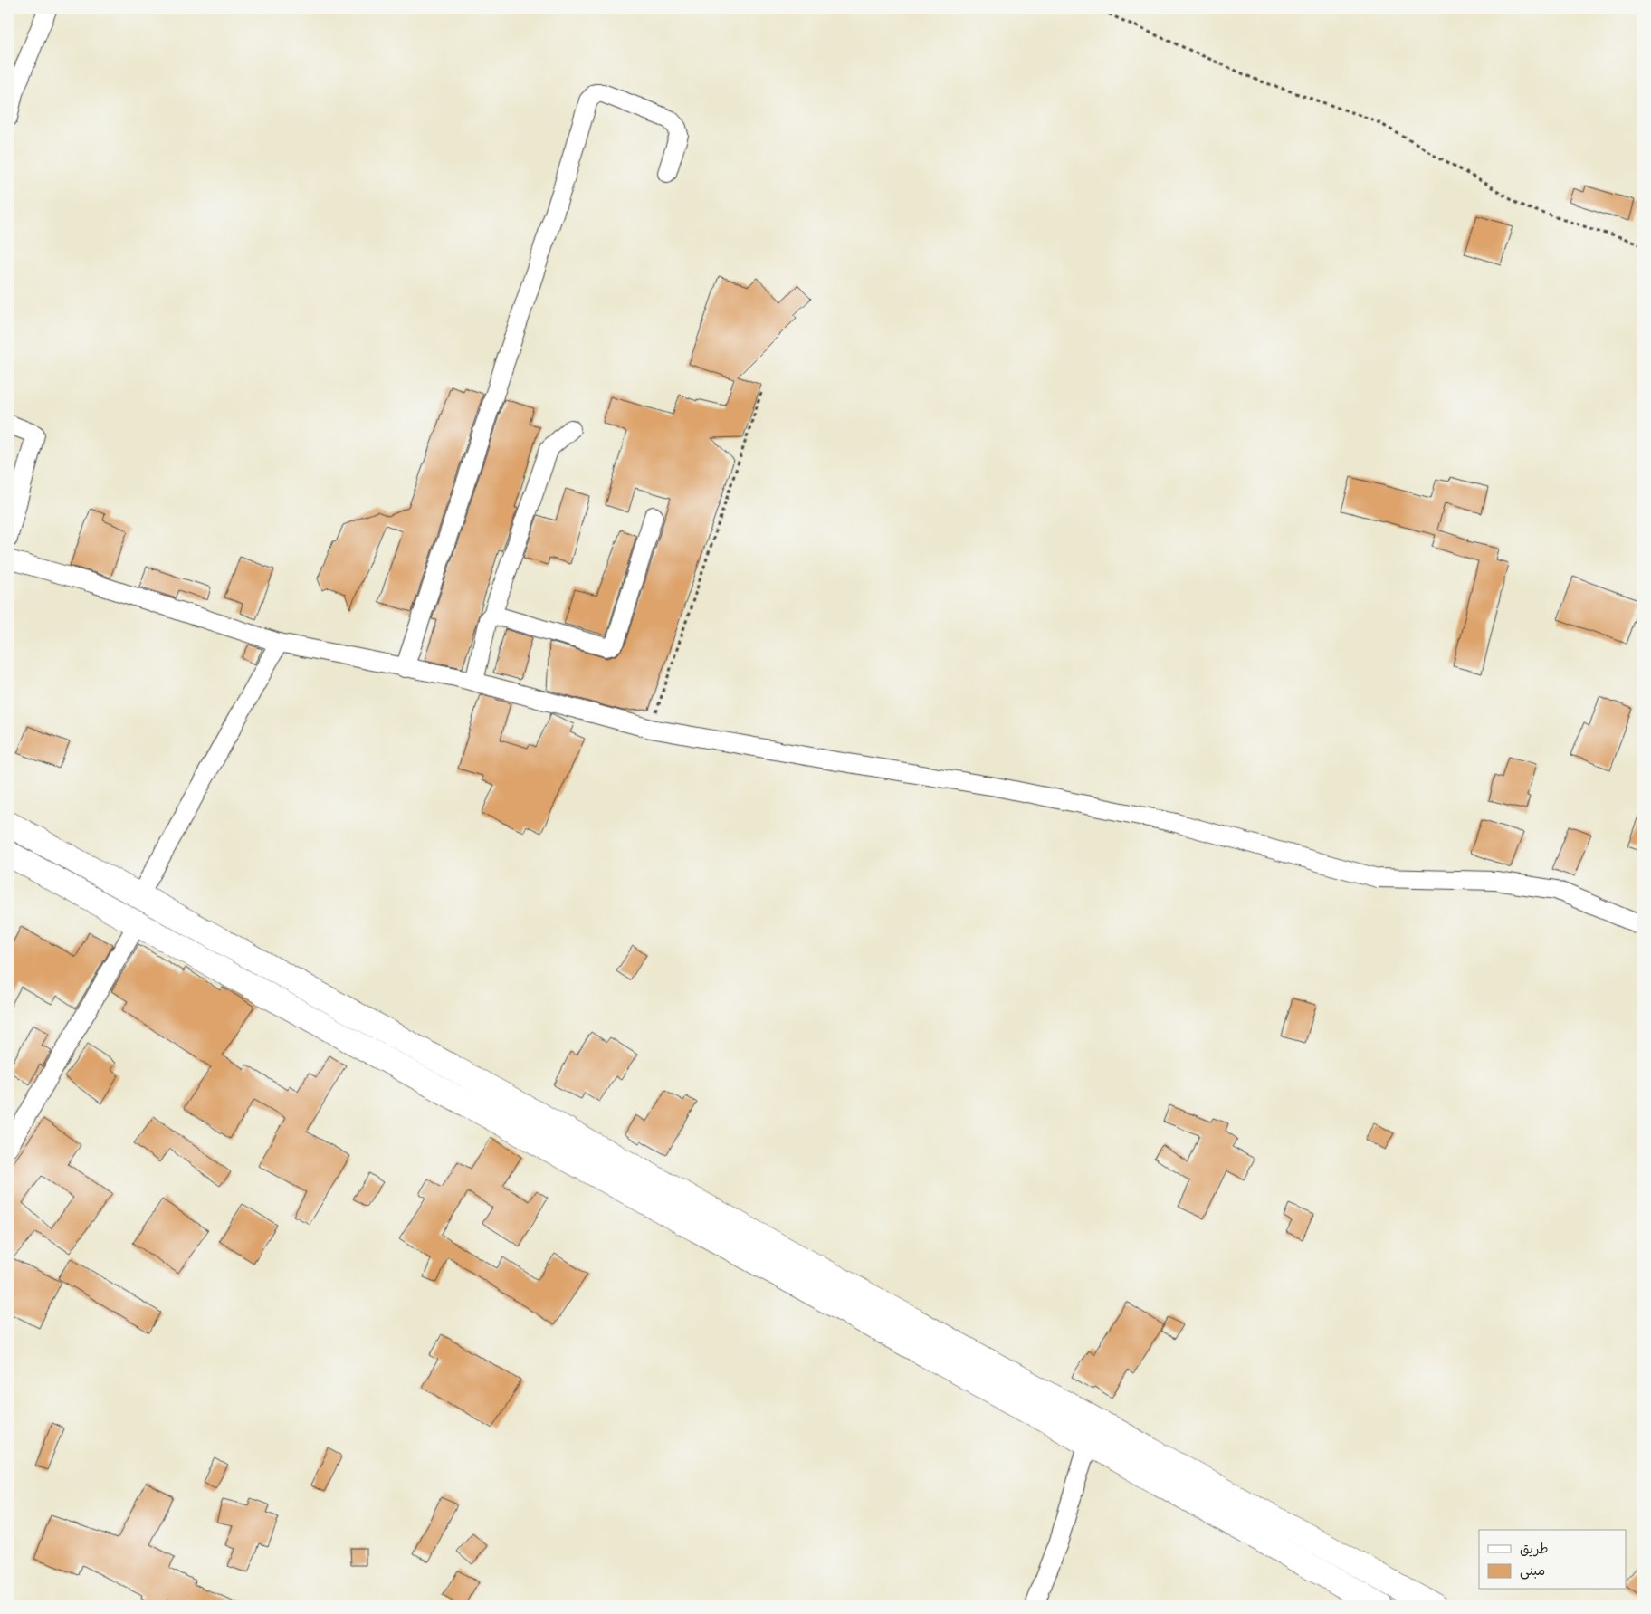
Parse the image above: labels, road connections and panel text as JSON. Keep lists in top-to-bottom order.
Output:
{
  "legend": ["طريق", "مبنى"]
}
